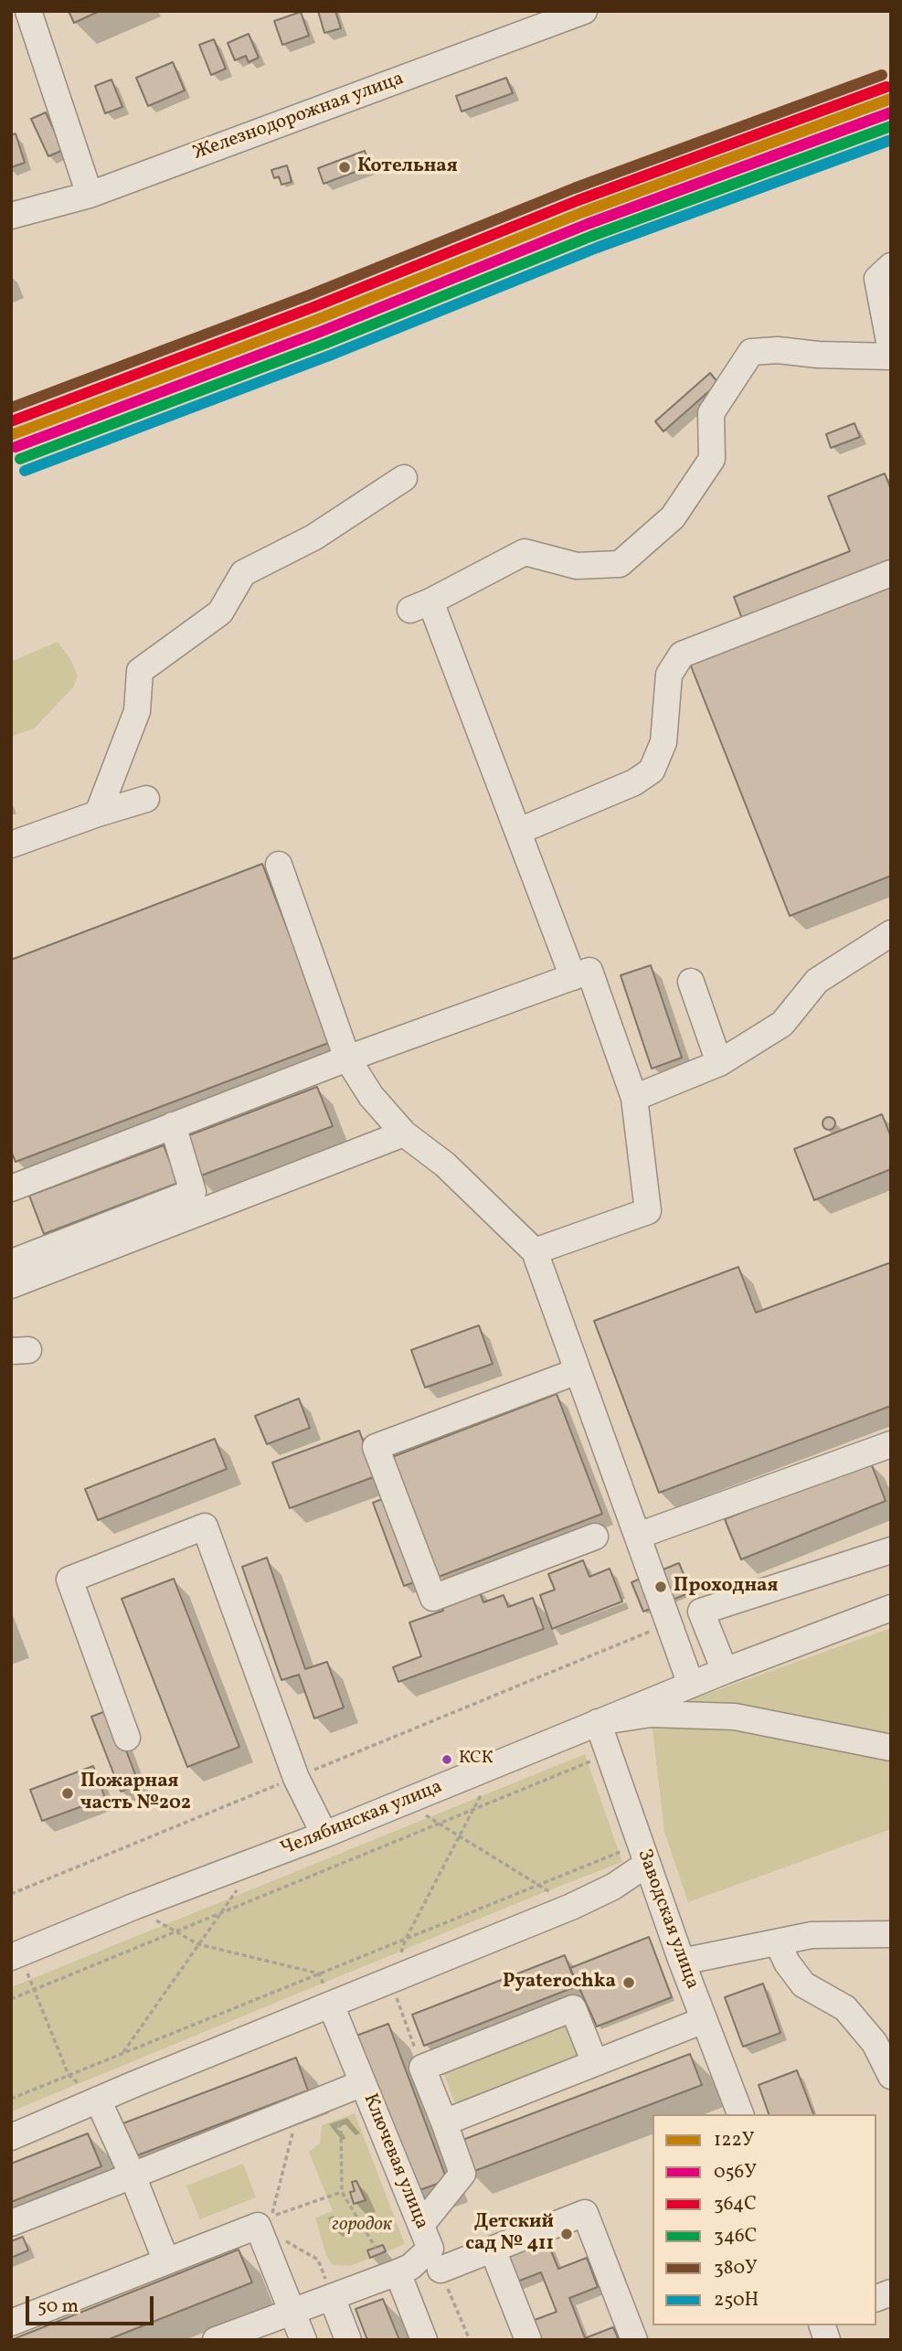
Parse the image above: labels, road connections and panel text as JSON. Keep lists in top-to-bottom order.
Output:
{
  "streets": {
    "street": [
      "Железнодорожная улица",
      "Челябинская улица",
      "Заводская улица",
      "Ключевая улица"
    ]
  },
  "crossings": [
    ["Челябинская улица", "Заводская улица"]
  ],
  "parks": ["городок"],
  "places": [
    "Котельная",
    "Проходная",
    "КСК",
    "Пожарная часть №202",
    "Pyaterochka",
    "Детский сад № 411"
  ],
  "lines": [
    "transit line 380У",
    "transit line 364С",
    "transit line 122У",
    "transit line 056У",
    "transit line 346С",
    "transit line 250Н"
  ],
  "legend": [
    "122У",
    "056У",
    "364С",
    "346С",
    "380У",
    "250Н"
  ],
  "scale_bar": "50 m"
}
